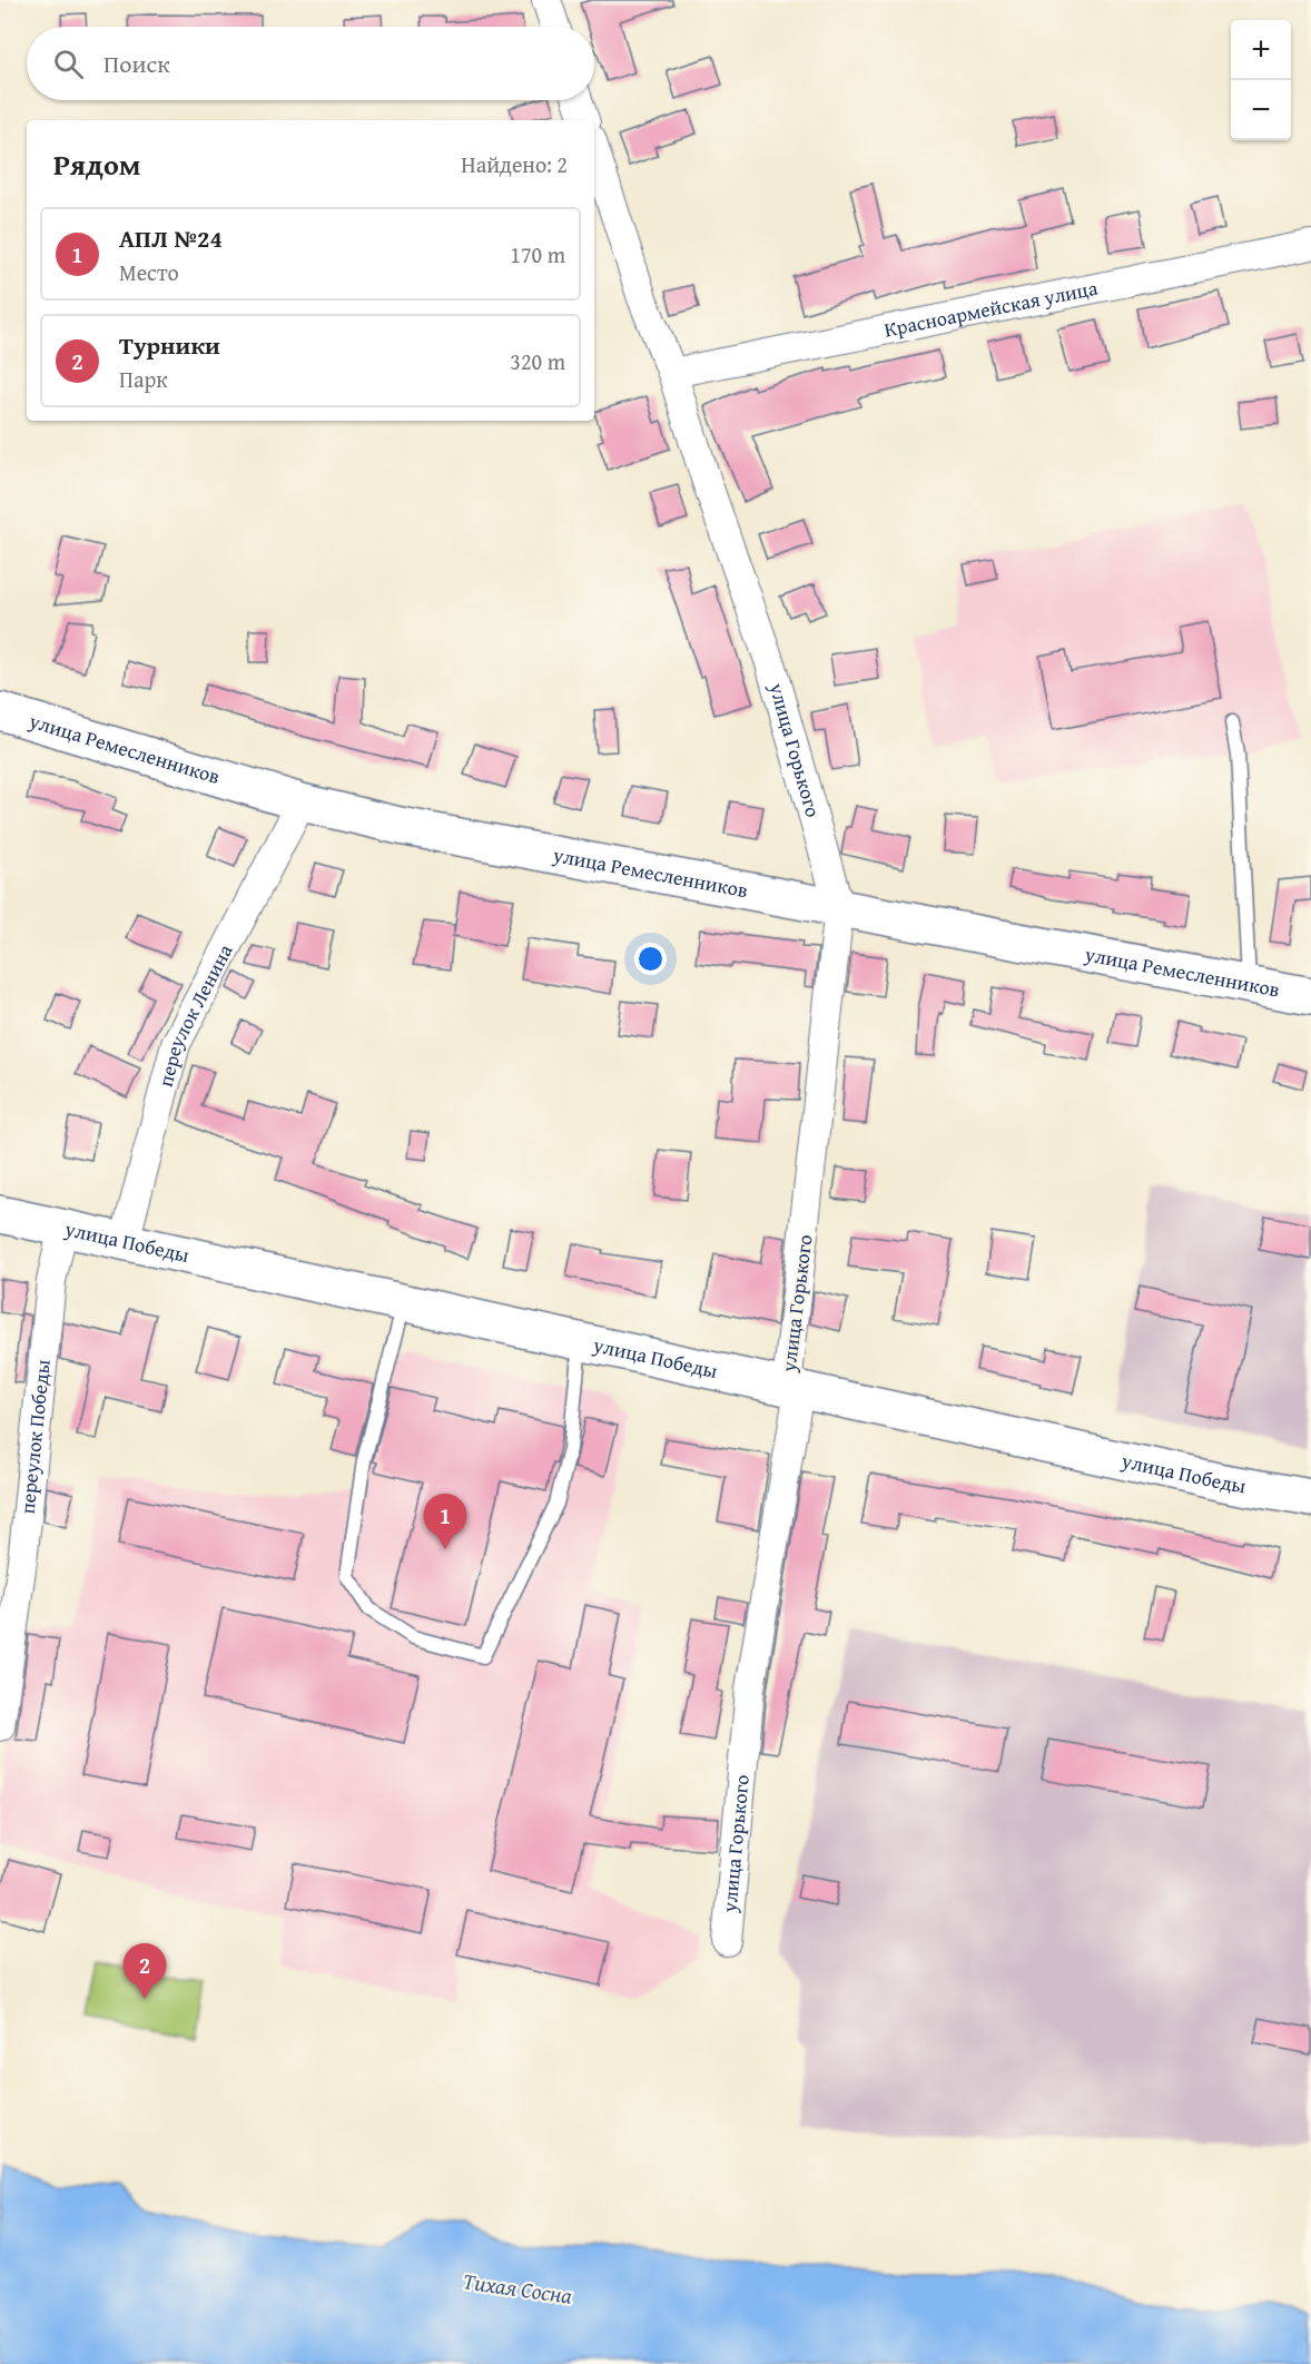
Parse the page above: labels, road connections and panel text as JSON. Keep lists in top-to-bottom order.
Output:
{
  "streets": {
    "street": [
      "Красноармейская улица",
      "улица Ремесленников",
      "улица Горького",
      "переулок Ленина",
      "улица Победы",
      "переулок Победы"
    ]
  },
  "crossings": [
    ["Красноармейская улица", "улица Горького"],
    ["улица Ремесленников", "улица Горького"],
    ["улица Ремесленников", "переулок Ленина"],
    ["улица Горького", "улица Победы"],
    ["переулок Ленина", "улица Победы"],
    ["улица Победы", "переулок Победы"]
  ],
  "water": ["Тихая Сосна"],
  "page": {
    "map_buttons": ["+", "−"],
    "search": "Поиск",
    "heading": ["Рядом", "Найдено: 2"],
    "list": [
      {
        "mark": "1",
        "name": "АПЛ №24",
        "note": "Место",
        "value": "170 m"
      },
      {
        "mark": "2",
        "name": "Турники",
        "note": "Парк",
        "value": "320 m"
      }
    ],
    "pins": ["1", "2"]
  }
}
